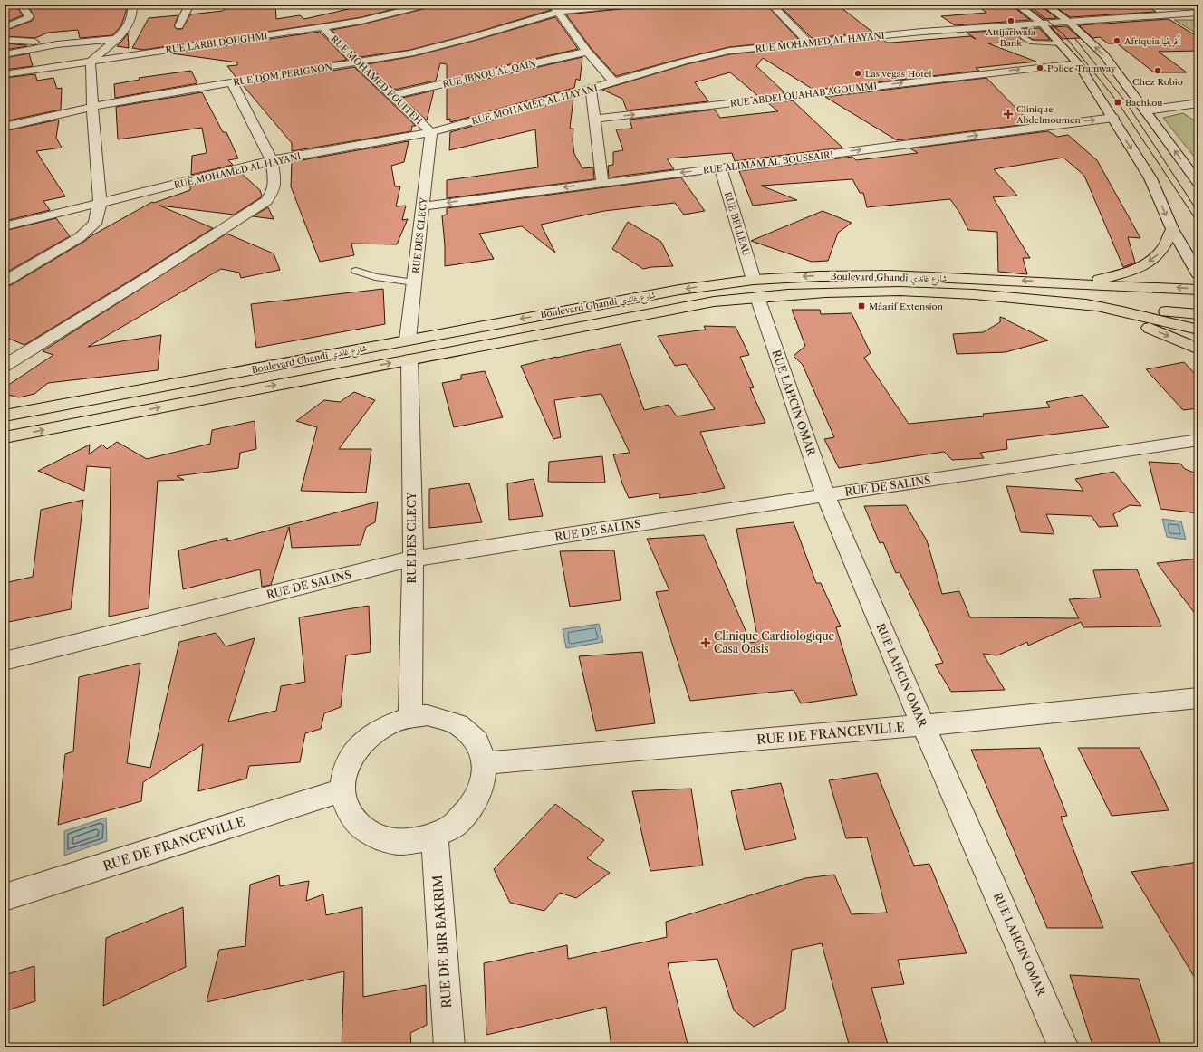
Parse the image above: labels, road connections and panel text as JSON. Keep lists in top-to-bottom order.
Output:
{
  "streets": {
    "main road": ["Boulevard Ghandi شارع غاندي"],
    "street": [
      "RUE MOHAMED AL HAYANI",
      "RUE LARBI DOUGHMI",
      "RUE IBNOU AL QAIN",
      "RUE DOM PERIGNON",
      "RUE MOHAMED FOUITEH",
      "RUE ABDELOUAHAB AGOUMMI",
      "RUE ALIMAM AL BOUSSAIRI",
      "RUE BELLEAU",
      "RUE DES CLECY",
      "RUE LAHCIN OMAR",
      "RUE DE SALINS",
      "RUE DE FRANCEVILLE",
      "RUE DE BIR BAKRIM"
    ]
  },
  "crossings": [
    ["RUE MOHAMED AL HAYANI", "RUE MOHAMED FOUITEH"],
    ["RUE MOHAMED AL HAYANI", "RUE DES CLECY"],
    ["RUE LARBI DOUGHMI", "RUE MOHAMED FOUITEH"],
    ["RUE IBNOU AL QAIN", "RUE MOHAMED FOUITEH"],
    ["RUE DOM PERIGNON", "RUE MOHAMED FOUITEH"],
    ["RUE MOHAMED FOUITEH", "RUE DES CLECY"],
    ["RUE ALIMAM AL BOUSSAIRI", "RUE BELLEAU"],
    ["RUE ALIMAM AL BOUSSAIRI", "RUE DES CLECY"],
    ["RUE BELLEAU", "Boulevard Ghandi شارع غاندي"],
    ["RUE BELLEAU", "RUE LAHCIN OMAR"],
    ["RUE DES CLECY", "Boulevard Ghandi شارع غاندي"],
    ["RUE DES CLECY", "RUE DE SALINS"],
    ["Boulevard Ghandi شارع غاندي", "RUE LAHCIN OMAR"],
    ["RUE LAHCIN OMAR", "RUE DE SALINS"],
    ["RUE LAHCIN OMAR", "RUE DE FRANCEVILLE"]
  ],
  "one_way": ["RUE ABDELOUAHAB AGOUMMI"],
  "places": {
    "other": [
      "Attijariwafa Bank",
      "Afriquia أفريقيا",
      "Police Tramway",
      "Chez Robio",
      "Las vegas Hotel"
    ],
    "transit": ["Bachkou", "Mâarif Extension"],
    "health": ["Clinique Abdelmoumen", "Clinique Cardiologique Casa Oasis"]
  }
}
